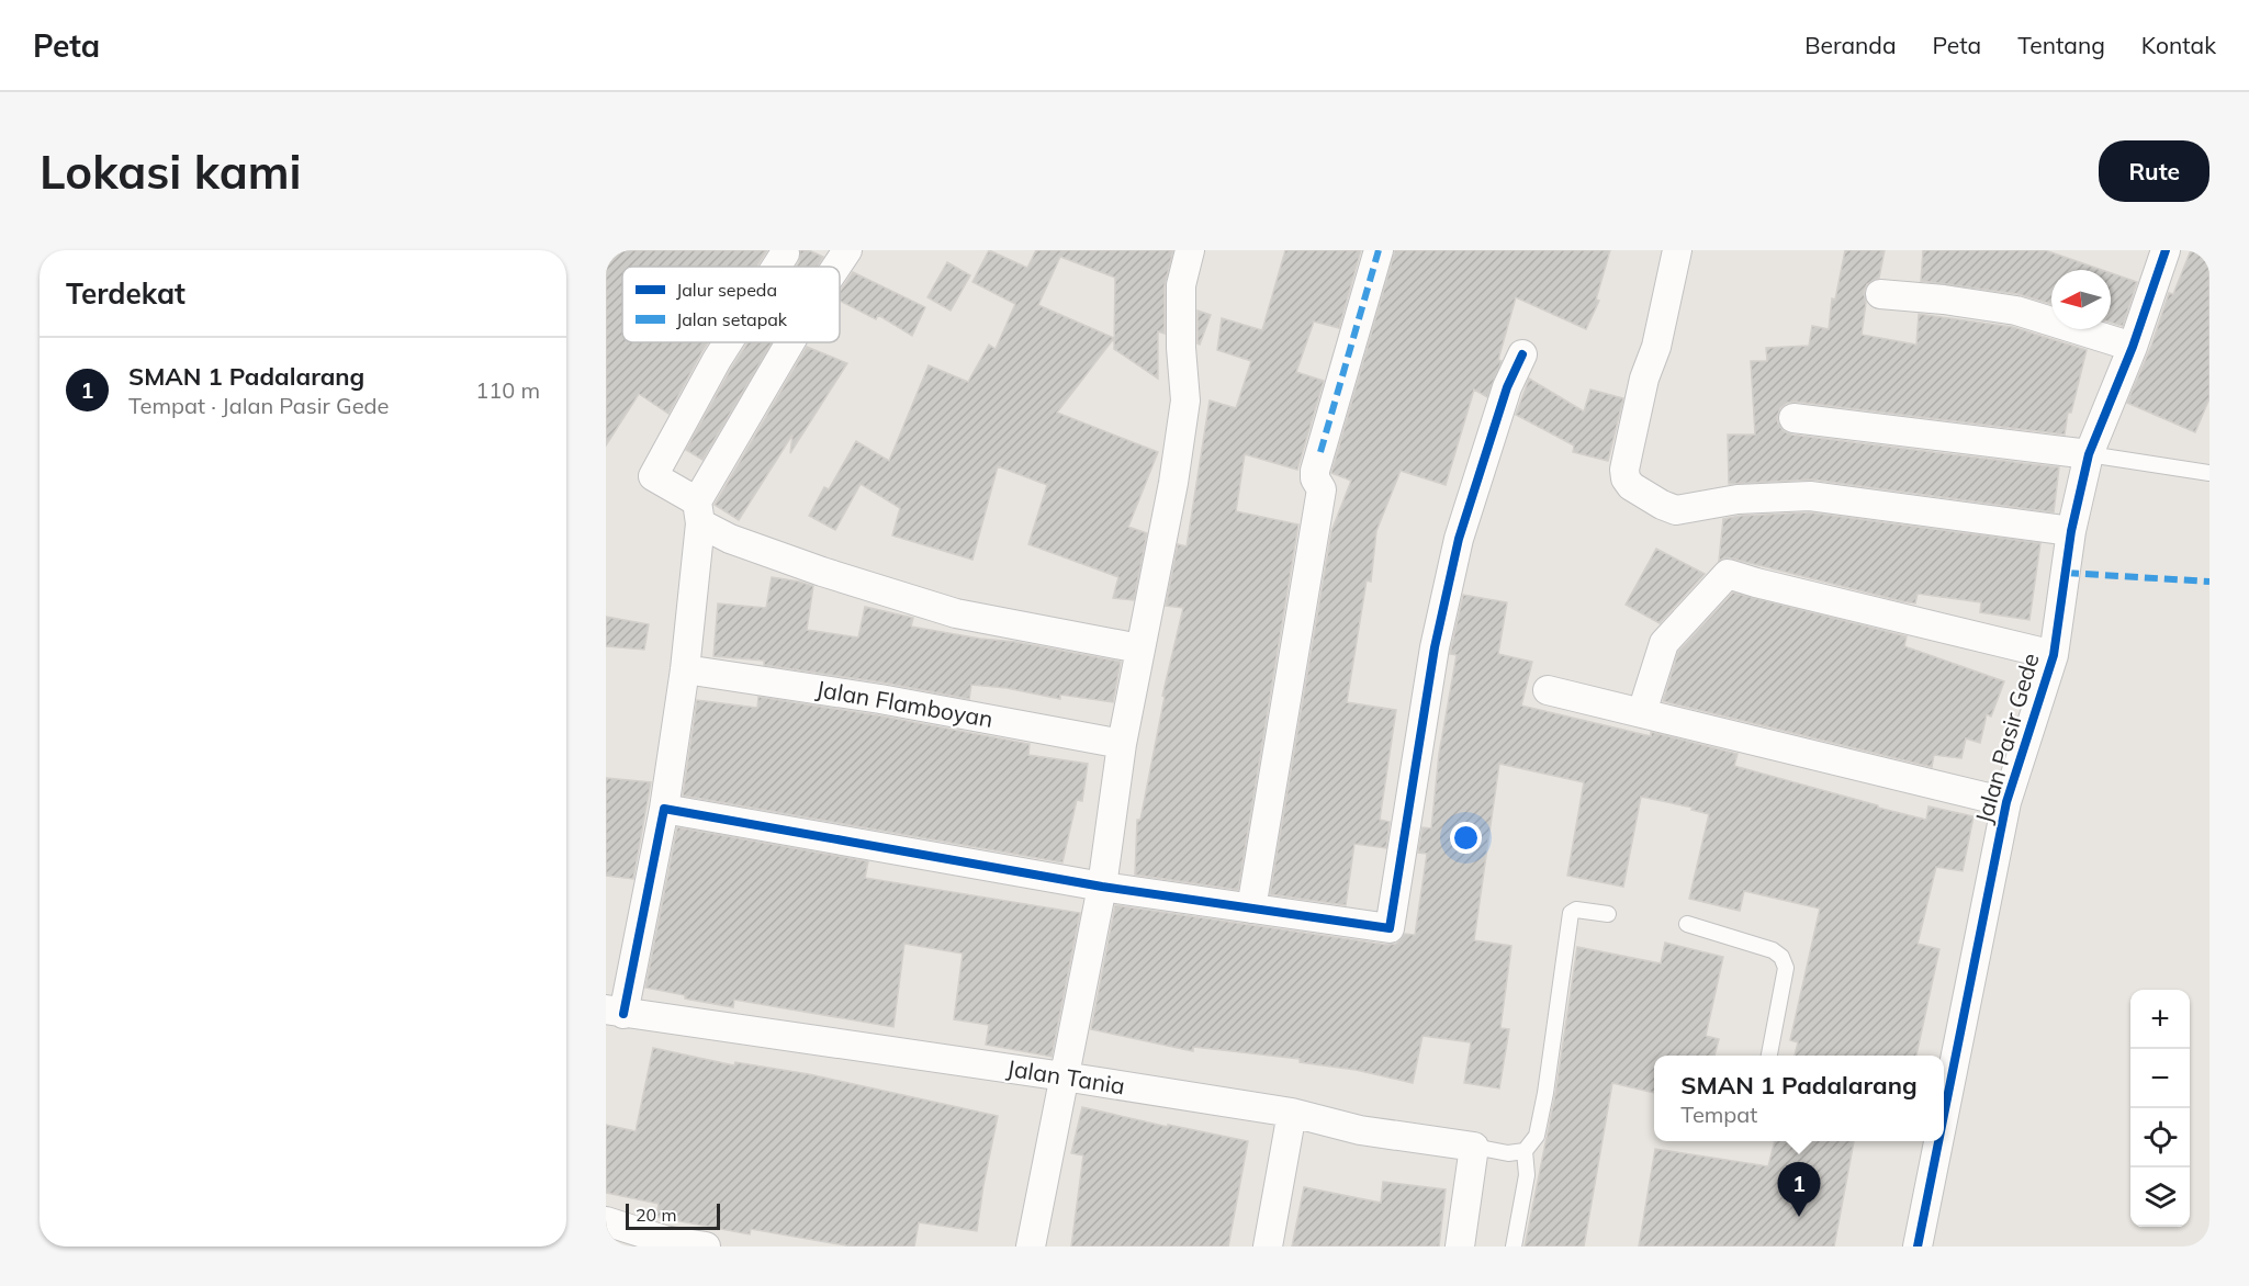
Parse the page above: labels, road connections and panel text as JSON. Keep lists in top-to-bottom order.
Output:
{
  "streets": {
    "street": ["Jalan Flamboyan", "Jalan Pasir Gede", "Jalan Tania"]
  },
  "legend": ["Jalur sepeda", "Jalan setapak"],
  "scale_bar": "20 m",
  "north": "left",
  "page": {
    "header": "Peta",
    "nav": [
      "Beranda",
      "Peta",
      "Tentang",
      "Kontak"
    ],
    "buttons": "Rute",
    "title": "Lokasi kami",
    "heading": "Terdekat",
    "list": [
      {
        "mark": "1",
        "name": "SMAN 1 Padalarang",
        "note": "Tempat · Jalan Pasir Gede",
        "value": "110 m"
      }
    ],
    "map_buttons": ["+", "−"],
    "popup": ["SMAN 1 Padalarang", "Tempat"],
    "pins": "1",
    "scale": "20 m"
  }
}
